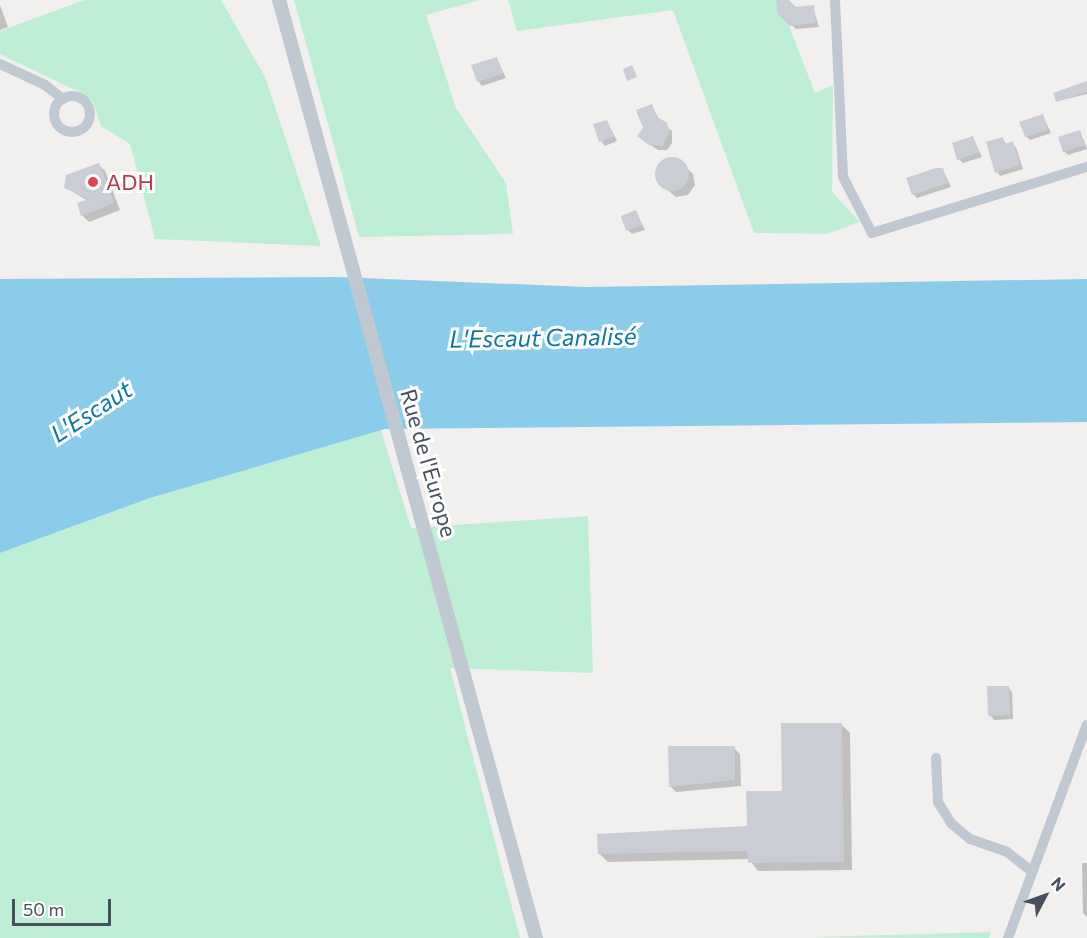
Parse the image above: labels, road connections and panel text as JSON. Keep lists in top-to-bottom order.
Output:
{
  "streets": {
    "street": ["Rue de l'Europe"]
  },
  "water": ["L'Escaut Canalisé", "L'Escaut"],
  "places": ["ADH"],
  "scale_bar": "50 m",
  "north": "top right"
}
